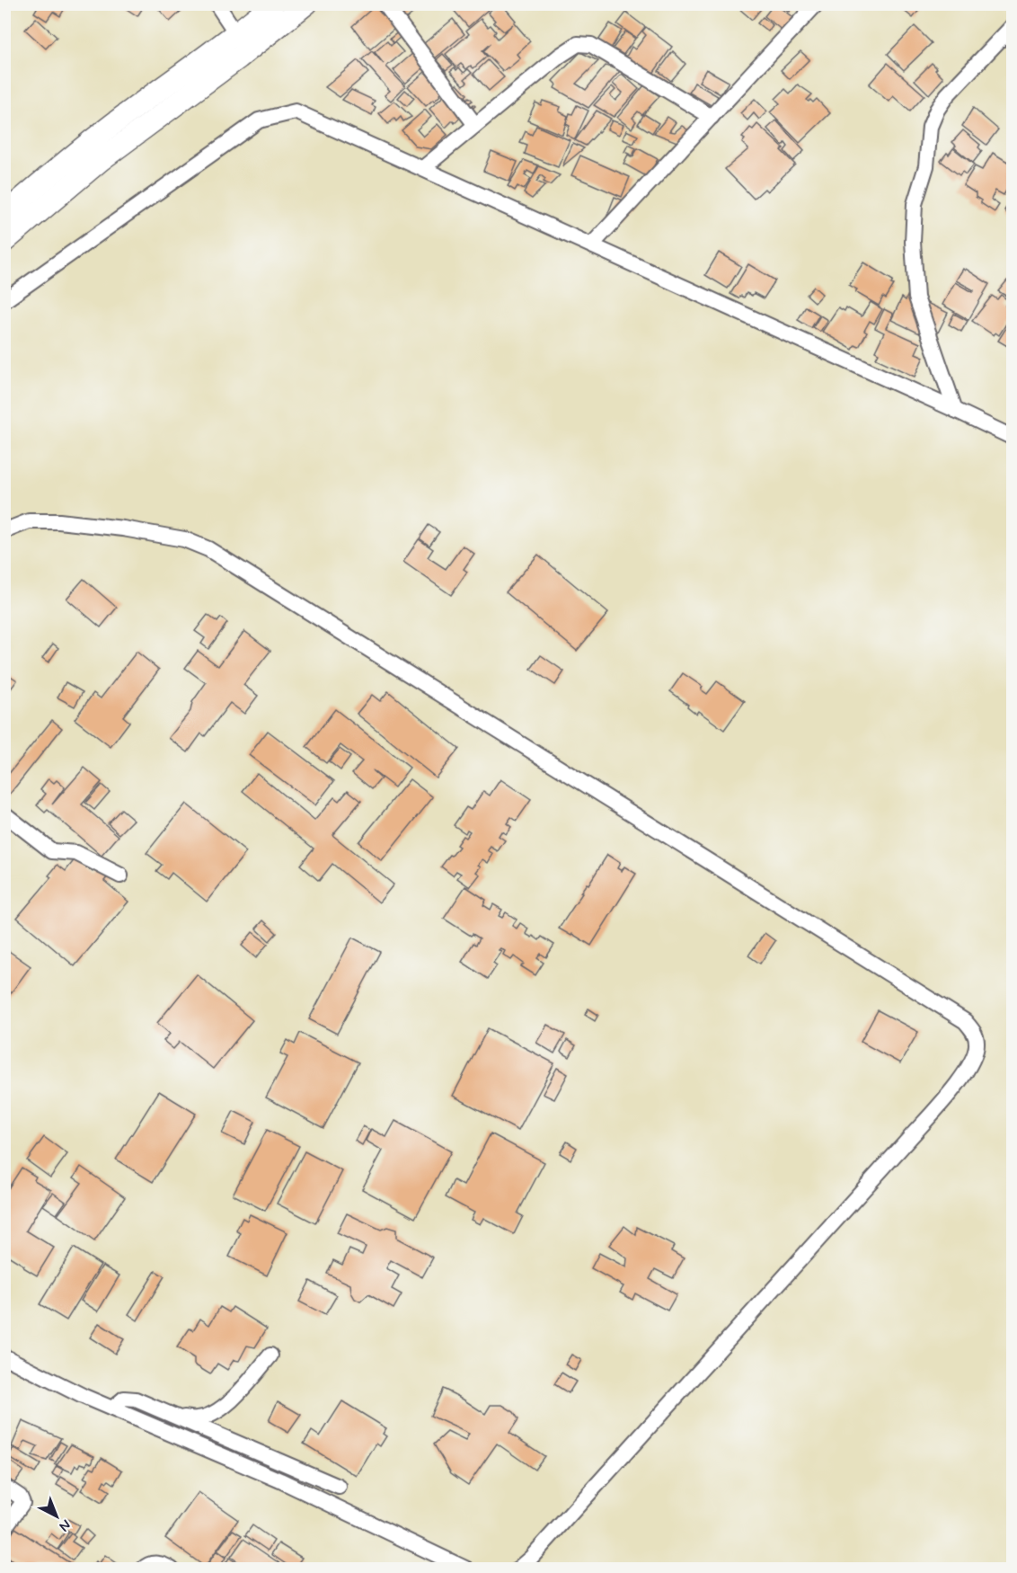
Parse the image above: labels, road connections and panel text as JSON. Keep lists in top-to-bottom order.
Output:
{
  "north": "bottom right"
}
